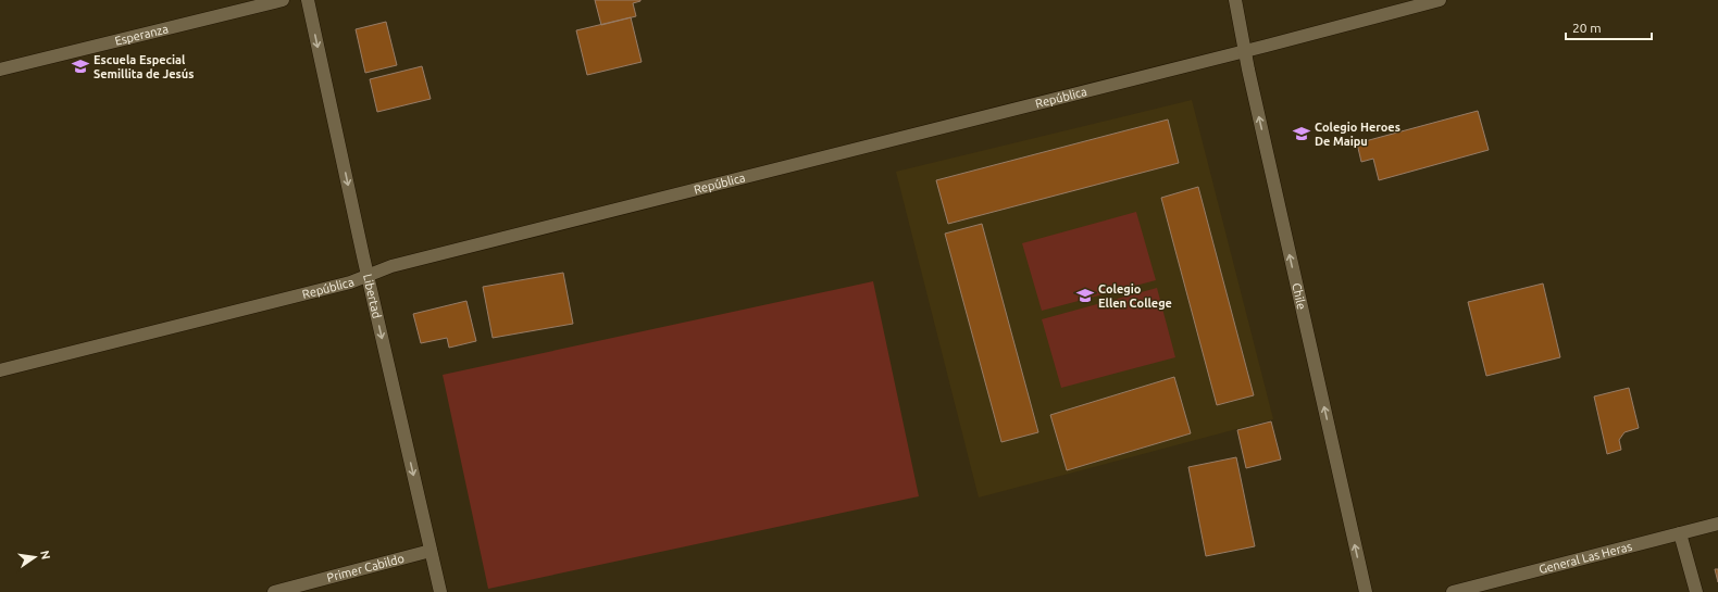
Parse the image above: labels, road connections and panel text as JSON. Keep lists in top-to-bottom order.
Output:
{
  "streets": {
    "street": [
      "Esperanza",
      "República",
      "Libertad",
      "Chile",
      "General Las Heras",
      "Primer Cabildo"
    ]
  },
  "crossings": [
    ["República", "Libertad"],
    ["República", "Chile"],
    ["Libertad", "Primer Cabildo"]
  ],
  "one_way": ["Libertad", "Chile"],
  "places": {
    "school or university": ["Escuela Especial Semillita de Jesús", "Colegio Heroes De Maipu", "Colegio Ellen College"]
  },
  "scale_bar": "20 m",
  "north": "right"
}
